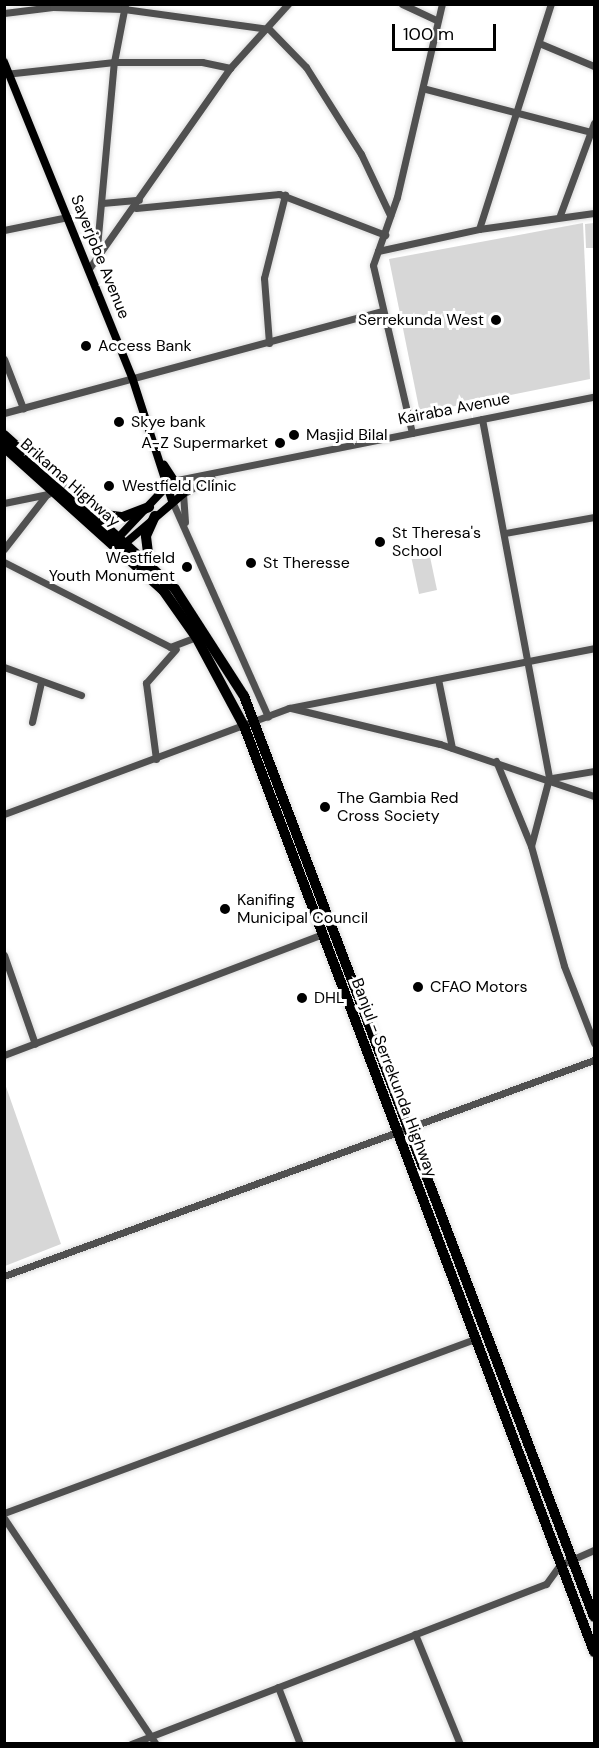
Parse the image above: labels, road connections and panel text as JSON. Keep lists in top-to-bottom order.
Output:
{
  "streets": {
    "highway": ["Brikama Highway", "Banjul - Serrekunda Highway"],
    "main road": ["Sayerjobe Avenue", "Kairaba Avenue"]
  },
  "crossings": [
    ["Sayerjobe Avenue", "Kairaba Avenue"],
    ["Kairaba Avenue", "Brikama Highway"],
    ["Kairaba Avenue", "Banjul - Serrekunda Highway"],
    ["Brikama Highway", "Banjul - Serrekunda Highway"]
  ],
  "places": [
    "Serrekunda West",
    "Access Bank",
    "Skye bank",
    "Masjid Bilal",
    "A-Z Supermarket",
    "Westfield Clinic",
    "St Theresa's School",
    "St Theresse",
    "Westfield Youth Monument",
    "The Gambia Red Cross Society",
    "Kanifing Municipal Council",
    "CFAO Motors",
    "DHL"
  ],
  "scale_bar": "100 m"
}
